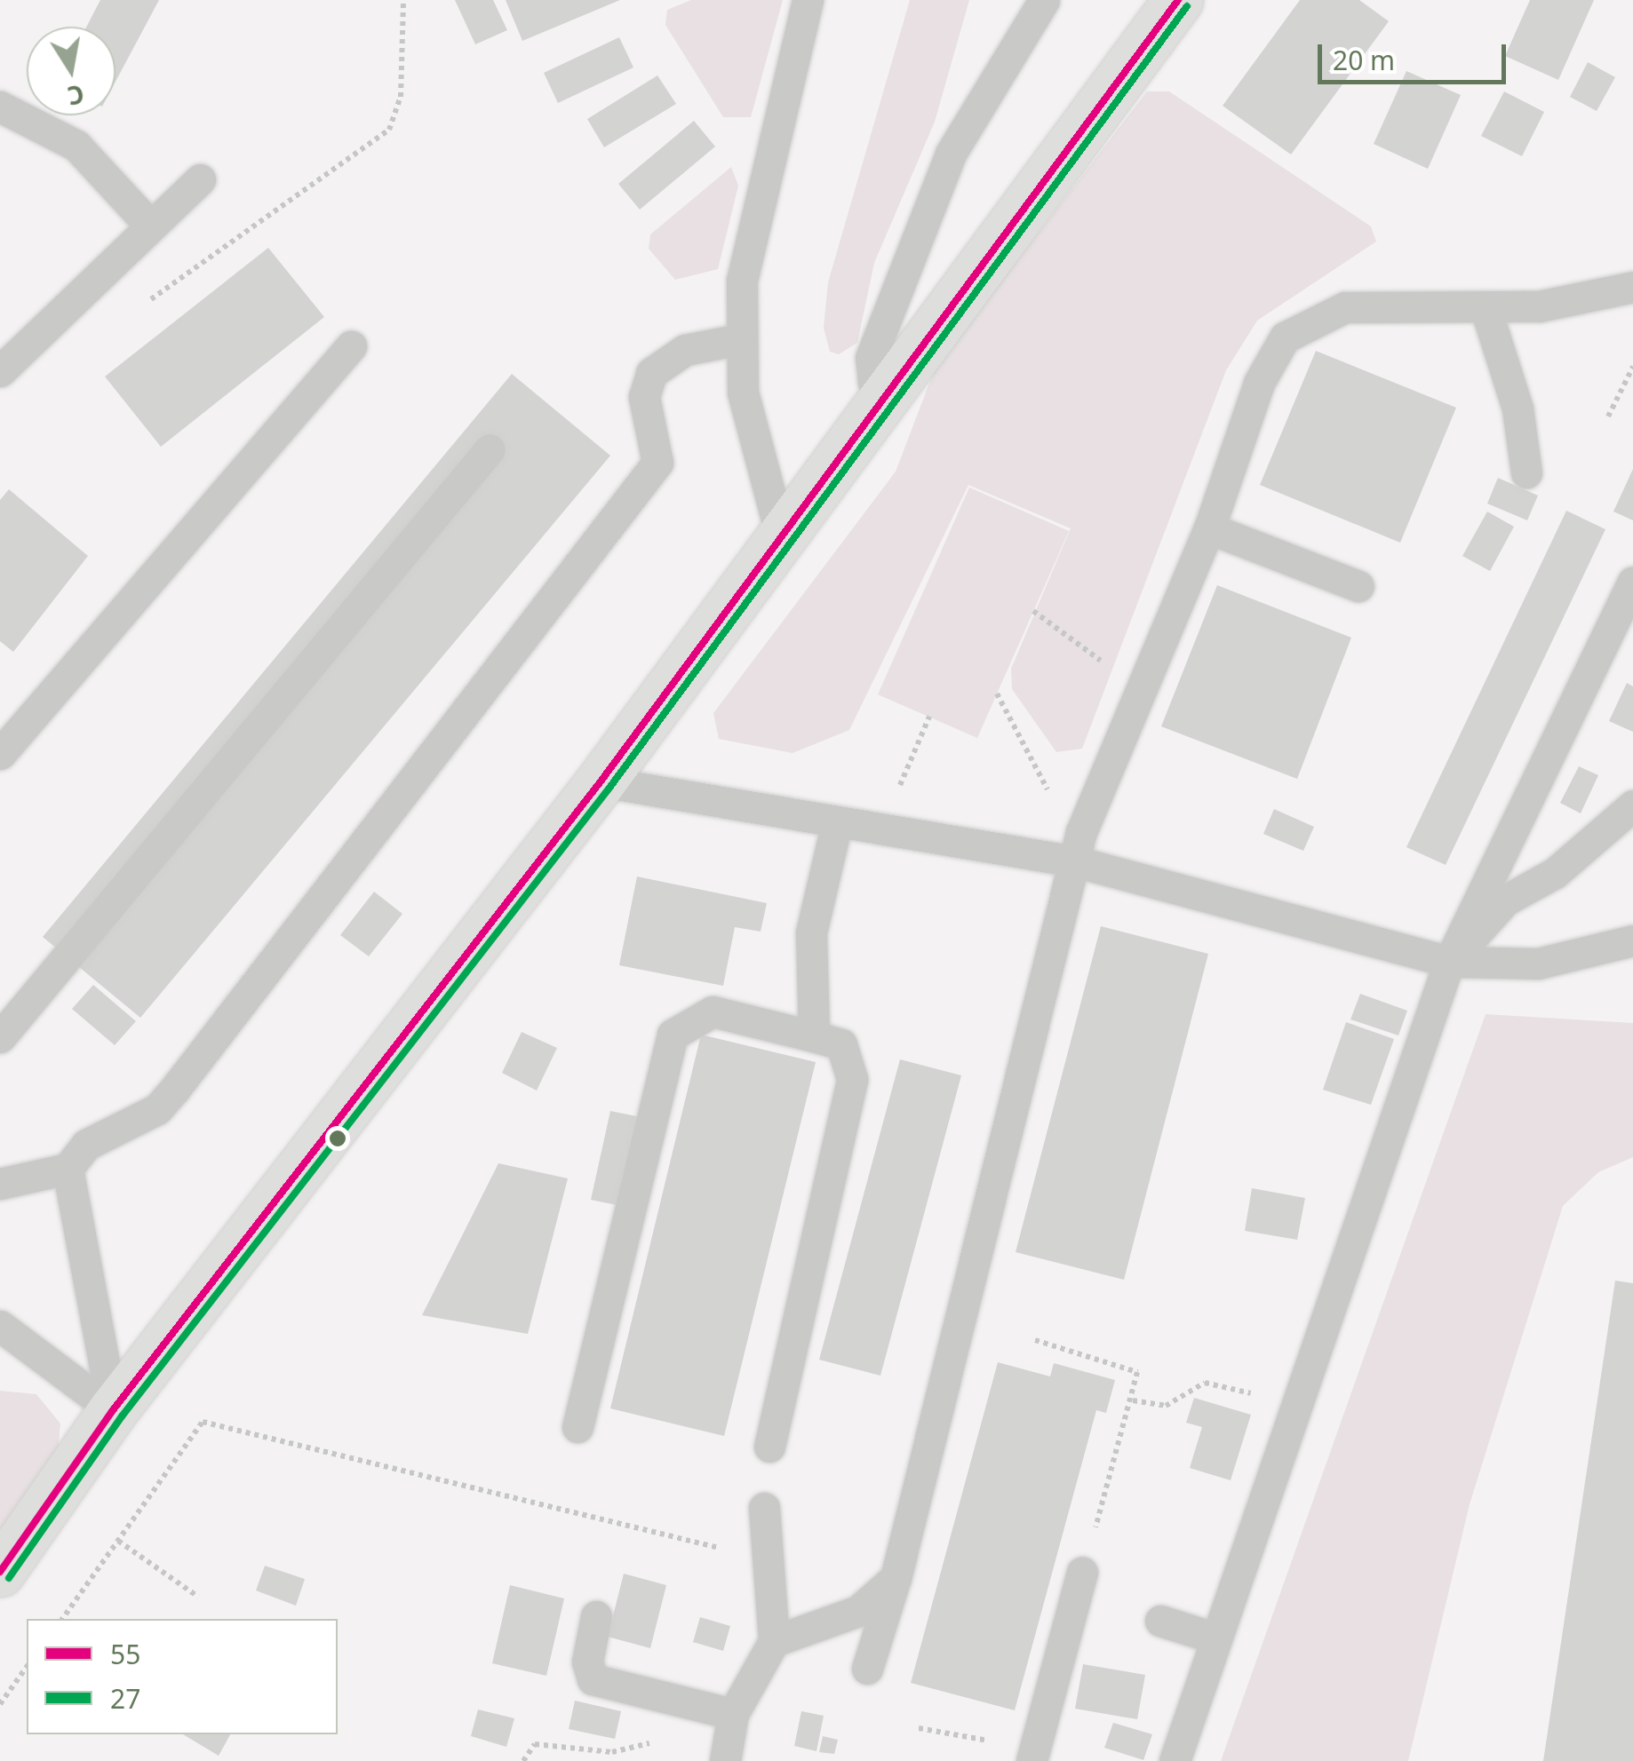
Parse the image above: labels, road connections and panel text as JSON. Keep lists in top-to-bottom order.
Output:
{
  "lines": ["transit line 55", "transit line 27"],
  "legend": ["55", "27"],
  "scale_bar": "20 m",
  "north": "bottom"
}
